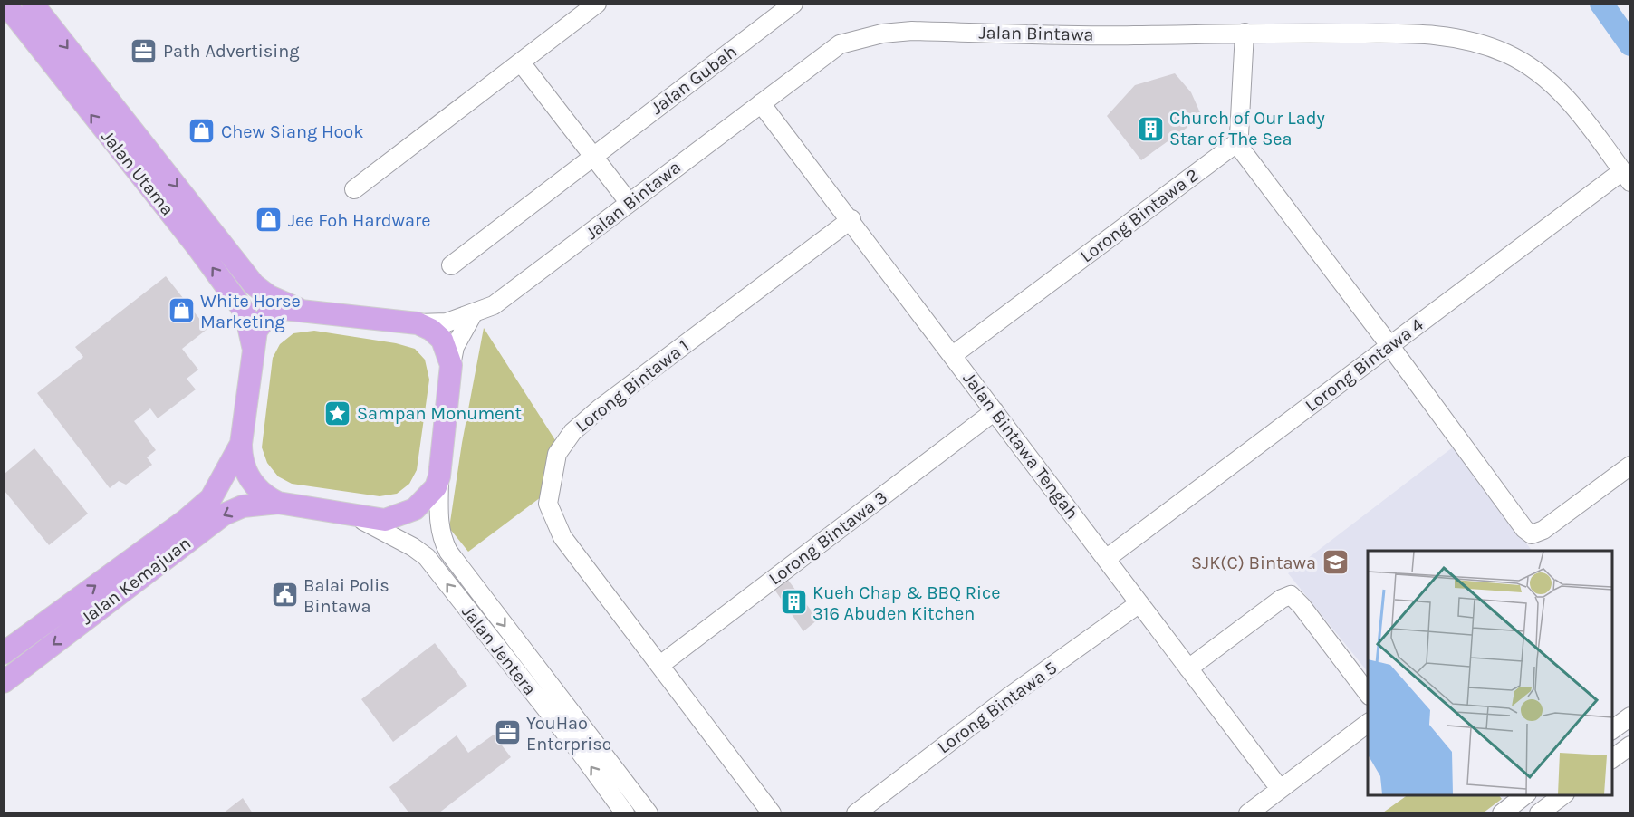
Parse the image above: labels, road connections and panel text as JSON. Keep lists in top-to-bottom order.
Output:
{
  "streets": {
    "main road": ["Jalan Utama", "Jalan Kemajuan"],
    "street": [
      "Jalan Bintawa",
      "Jalan Gubah",
      "Lorong Bintawa 2",
      "Lorong Bintawa 4",
      "Lorong Bintawa 1",
      "Jalan Bintawa Tengah",
      "Lorong Bintawa 3",
      "Jalan Jentera",
      "Lorong Bintawa 5"
    ]
  },
  "crossings": [
    ["Jalan Bintawa", "Lorong Bintawa 4"],
    ["Jalan Bintawa", "Jalan Bintawa Tengah"],
    ["Lorong Bintawa 2", "Jalan Bintawa Tengah"],
    ["Lorong Bintawa 4", "Jalan Bintawa Tengah"],
    ["Lorong Bintawa 1", "Jalan Bintawa Tengah"],
    ["Lorong Bintawa 1", "Lorong Bintawa 3"],
    ["Jalan Bintawa Tengah", "Lorong Bintawa 3"],
    ["Jalan Bintawa Tengah", "Lorong Bintawa 5"]
  ],
  "places": {
    "office": ["Path Advertising", "YouHao Enterprise"],
    "building": ["Church of Our Lady Star of The Sea", "Kueh Chap & BBQ Rice 316 Abuden Kitchen"],
    "shop": ["Chew Siang Hook", "Jee Foh Hardware", "White Horse Marketing"],
    "place": ["Sampan Monument"],
    "school or university": ["SJK(C) Bintawa"],
    "public building": ["Balai Polis Bintawa"]
  }
}
